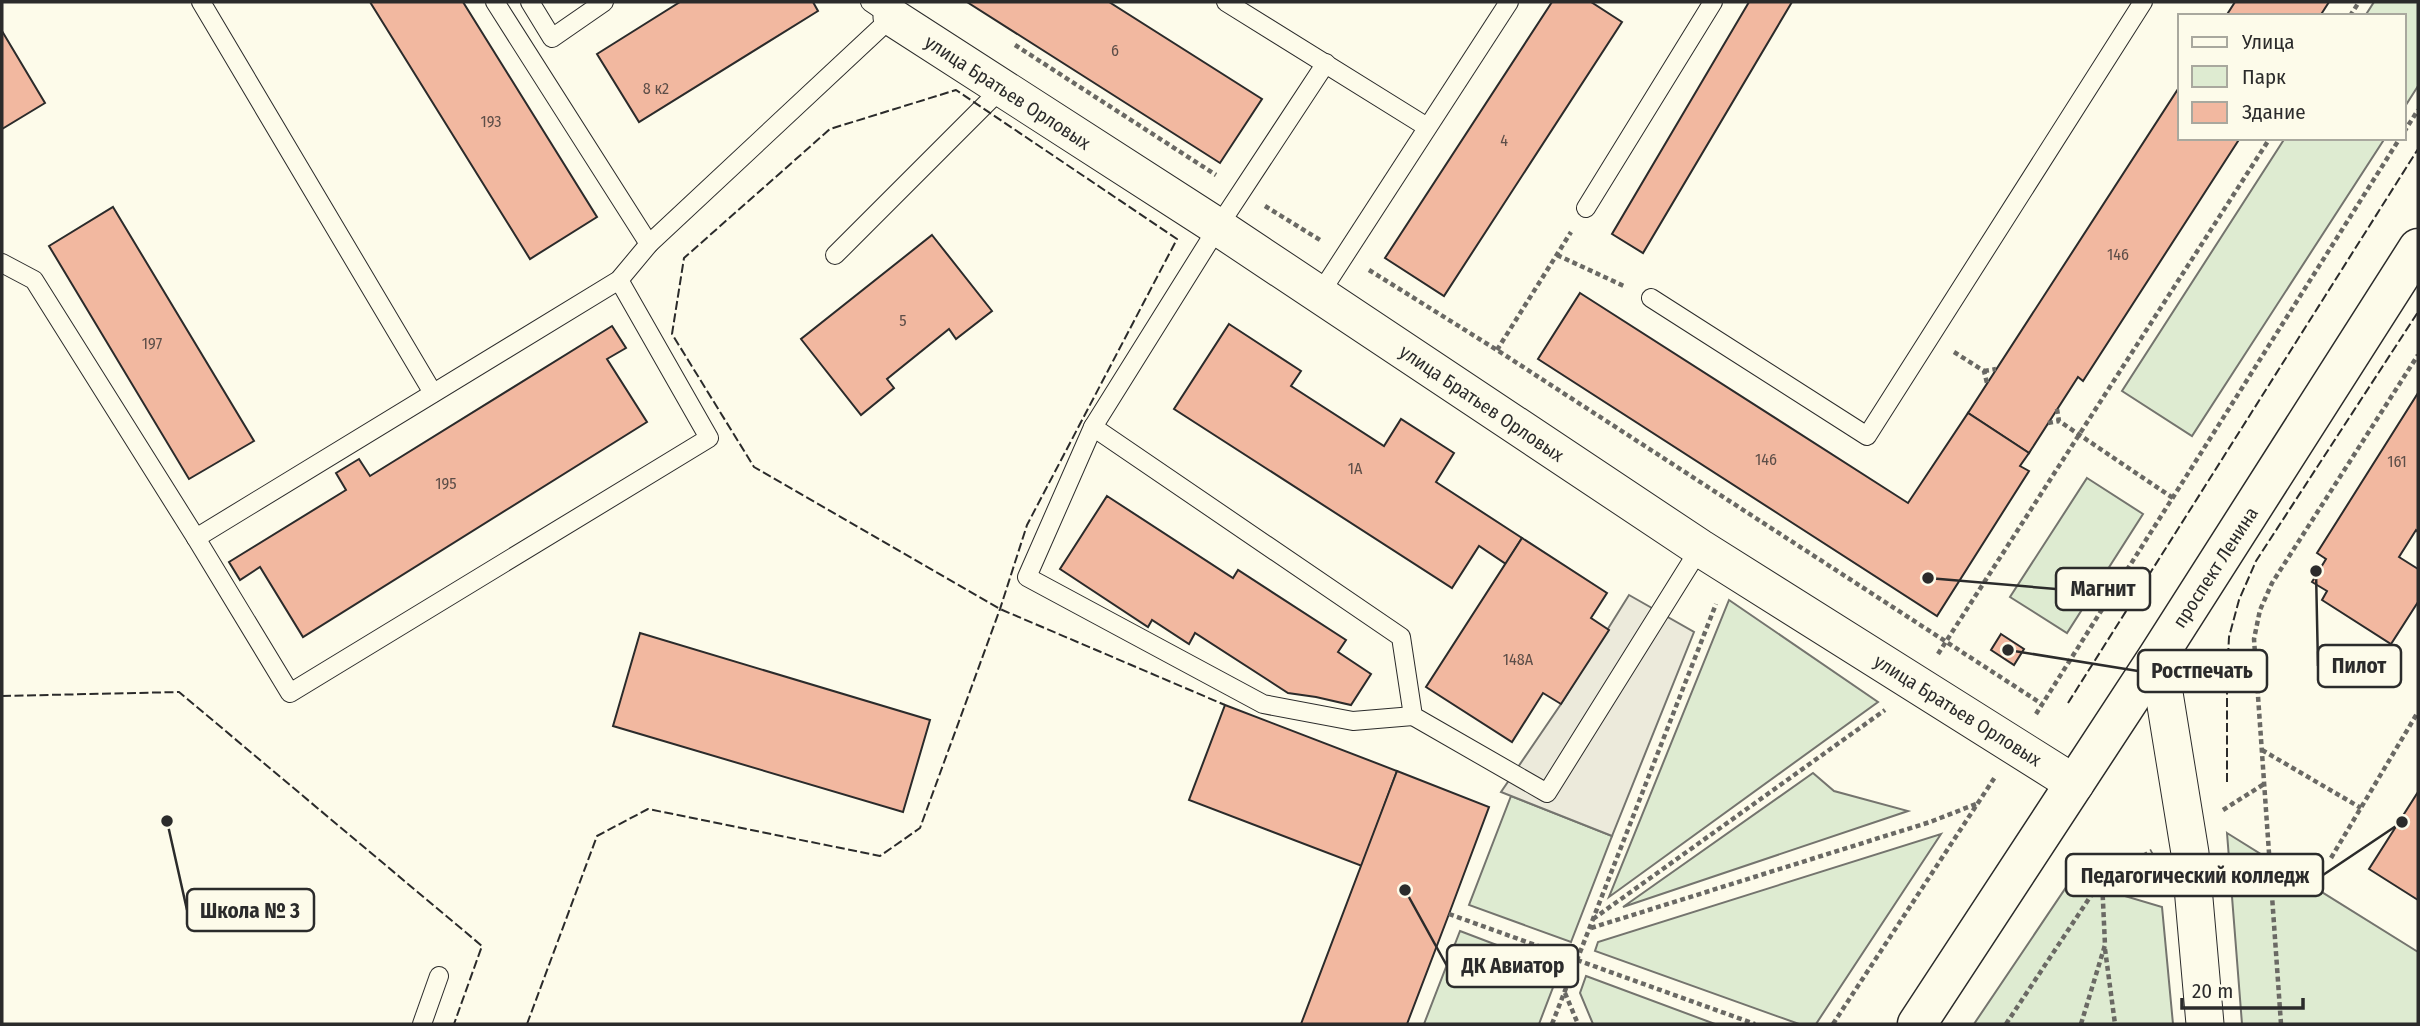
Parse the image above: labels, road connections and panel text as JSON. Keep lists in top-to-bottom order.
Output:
{
  "streets": {
    "main road": ["проспект Ленина"],
    "street": ["улица Братьев Орловых"]
  },
  "crossings": [
    ["улица Братьев Орловых", "проспект Ленина"]
  ],
  "places": [
    "Пилот",
    "Магнит",
    "Ростпечать",
    "Школа № 3",
    "Педагогический колледж",
    "ДК Авиатор"
  ],
  "house_numbers": [
    "6",
    "8 к2",
    "193",
    "4",
    "146",
    "5",
    "197",
    "146",
    "161",
    "1А",
    "195",
    "148А"
  ],
  "legend": ["Улица", "Парк", "Здание"],
  "scale_bar": "20 m"
}
